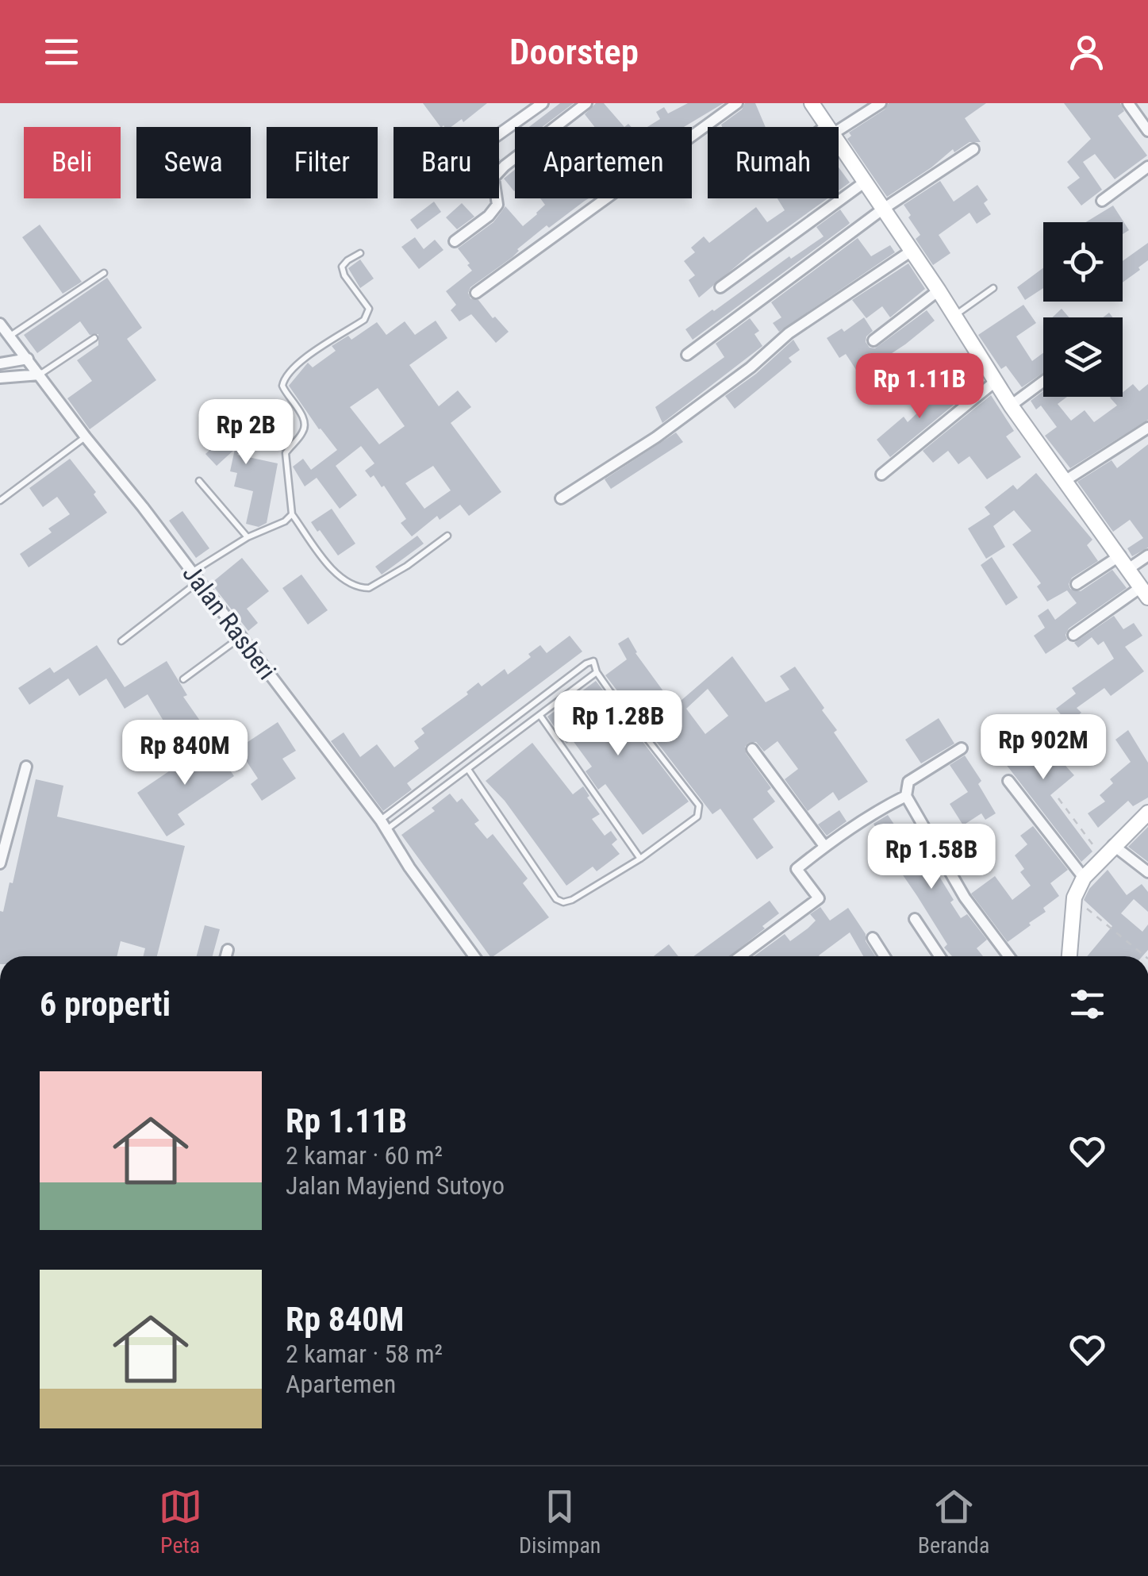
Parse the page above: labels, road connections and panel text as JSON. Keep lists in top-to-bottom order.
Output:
{
  "streets": {
    "street": ["Jalan Rasberi"]
  },
  "page": {
    "header": "Doorstep",
    "chip": [
      "Beli",
      "Sewa",
      "Filter",
      "Baru",
      "Apartemen",
      "Rumah"
    ],
    "price": [
      "Rp 1.11B",
      "Rp 2B",
      "Rp 1.28B",
      "Rp 902M",
      "Rp 840M",
      "Rp 1.58B"
    ],
    "heading": "6 properti",
    "list": [
      {
        "name": "Rp 1.11B",
        "note": "2 kamar · 60 m² · Jalan Mayjend Sutoyo"
      },
      {
        "name": "Rp 840M",
        "note": "2 kamar · 58 m² · Apartemen"
      }
    ],
    "tabs": ["Peta", "Disimpan", "Beranda"]
  }
}
